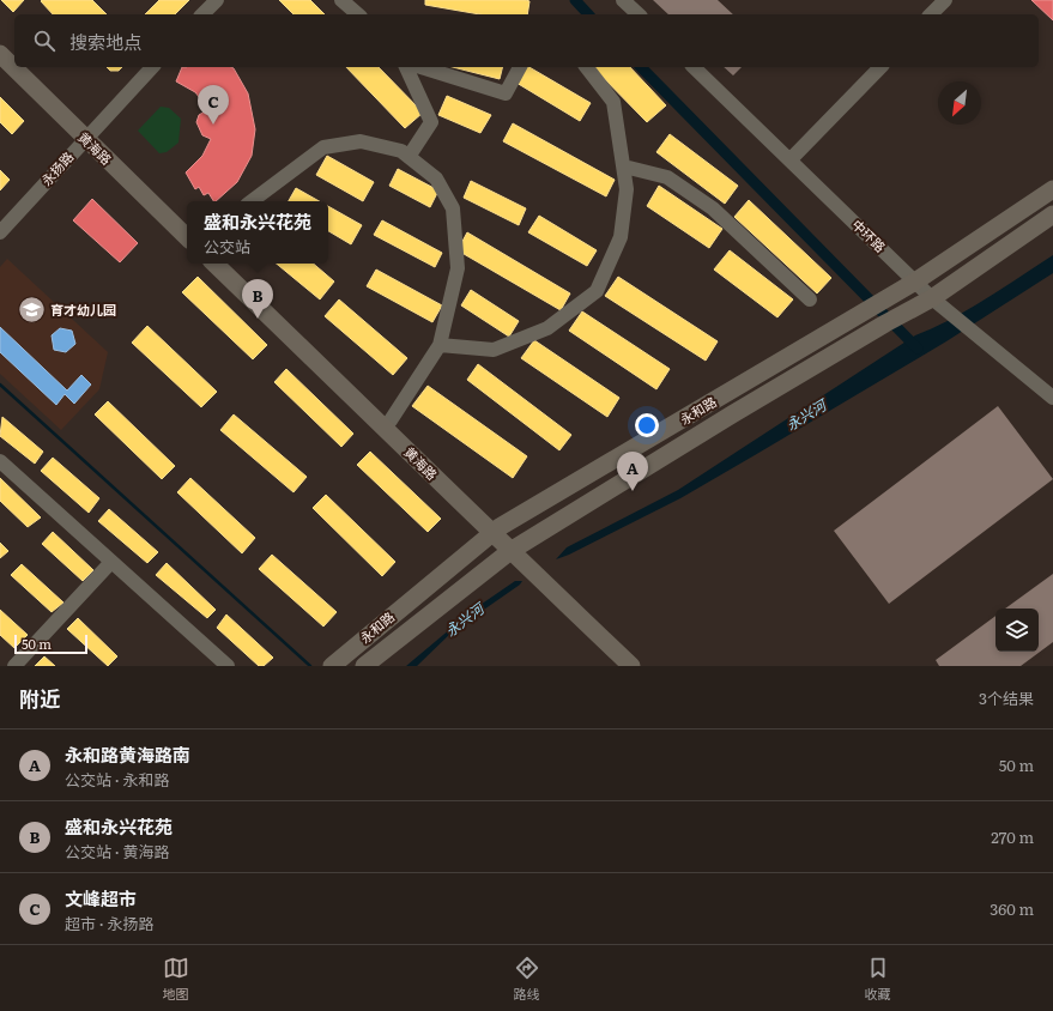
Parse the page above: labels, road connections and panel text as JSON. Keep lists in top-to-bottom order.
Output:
{
  "streets": {
    "main road": ["黄海路", "永和路"],
    "street": ["永扬路", "中环路"]
  },
  "crossings": [
    ["黄海路", "永扬路"],
    ["黄海路", "永和路"],
    ["中环路", "永和路"]
  ],
  "water": ["永兴河"],
  "places": {
    "school or university": ["育才幼儿园"]
  },
  "scale_bar": "50 m",
  "north": "bottom left",
  "page": {
    "search": "搜索地点",
    "pins": ["C", "B", "A"],
    "popup": ["盛和永兴花苑", "公交站"],
    "scale": "50 m",
    "heading": ["附近", "3个结果"],
    "list": [
      {
        "mark": "A",
        "name": "永和路黄海路南",
        "note": "公交站 · 永和路",
        "value": "50 m"
      },
      {
        "mark": "B",
        "name": "盛和永兴花苑",
        "note": "公交站 · 黄海路",
        "value": "270 m"
      },
      {
        "mark": "C",
        "name": "文峰超市",
        "note": "超市 · 永扬路",
        "value": "360 m"
      }
    ],
    "nav": ["地图", "路线", "收藏"]
  }
}
